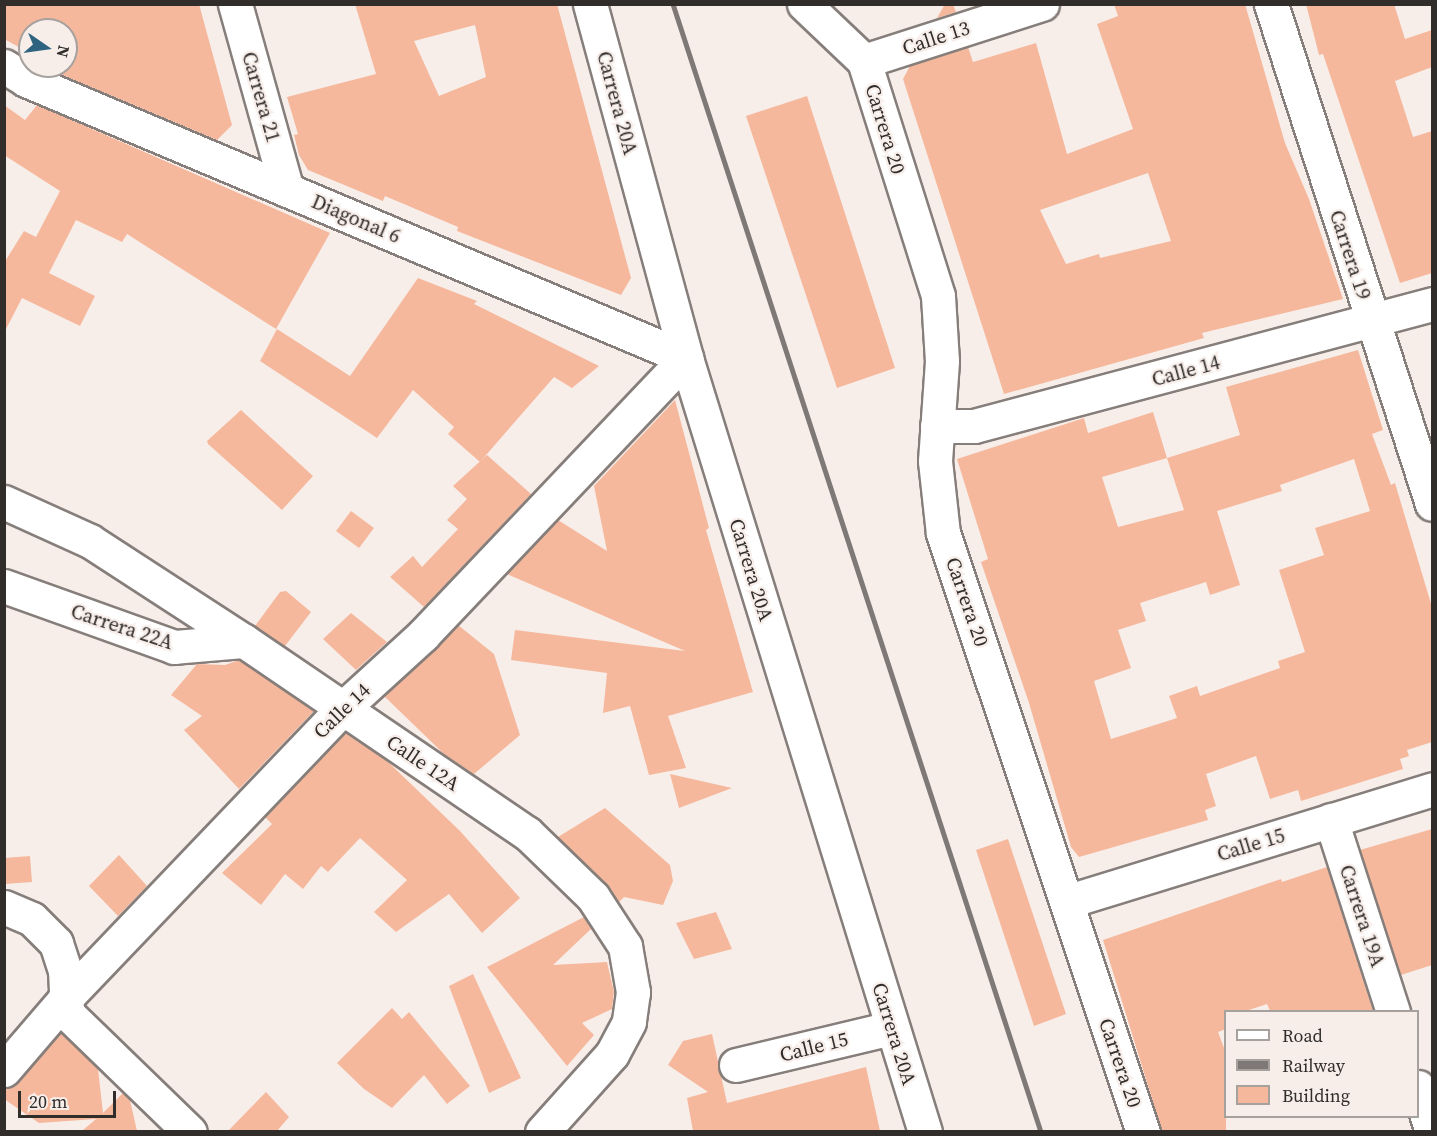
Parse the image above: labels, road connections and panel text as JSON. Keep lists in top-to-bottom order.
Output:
{
  "streets": {
    "street": [
      "Calle 13",
      "Carrera 21",
      "Carrera 20A",
      "Carrera 20",
      "Diagonal 6",
      "Carrera 19",
      "Calle 14",
      "Carrera 22A",
      "Calle 12A",
      "Calle 15",
      "Carrera 19A"
    ]
  },
  "crossings": [
    ["Calle 13", "Carrera 20"],
    ["Carrera 21", "Diagonal 6"],
    ["Carrera 20A", "Diagonal 6"],
    ["Carrera 20A", "Calle 14"],
    ["Carrera 20A", "Calle 15"],
    ["Carrera 20", "Calle 14"],
    ["Carrera 20", "Calle 15"],
    ["Diagonal 6", "Calle 14"],
    ["Carrera 19", "Calle 14"],
    ["Calle 14", "Calle 12A"],
    ["Carrera 22A", "Calle 12A"],
    ["Calle 15", "Carrera 19A"]
  ],
  "legend": ["Road", "Railway", "Building"],
  "scale_bar": "20 m",
  "north": "right"
}
